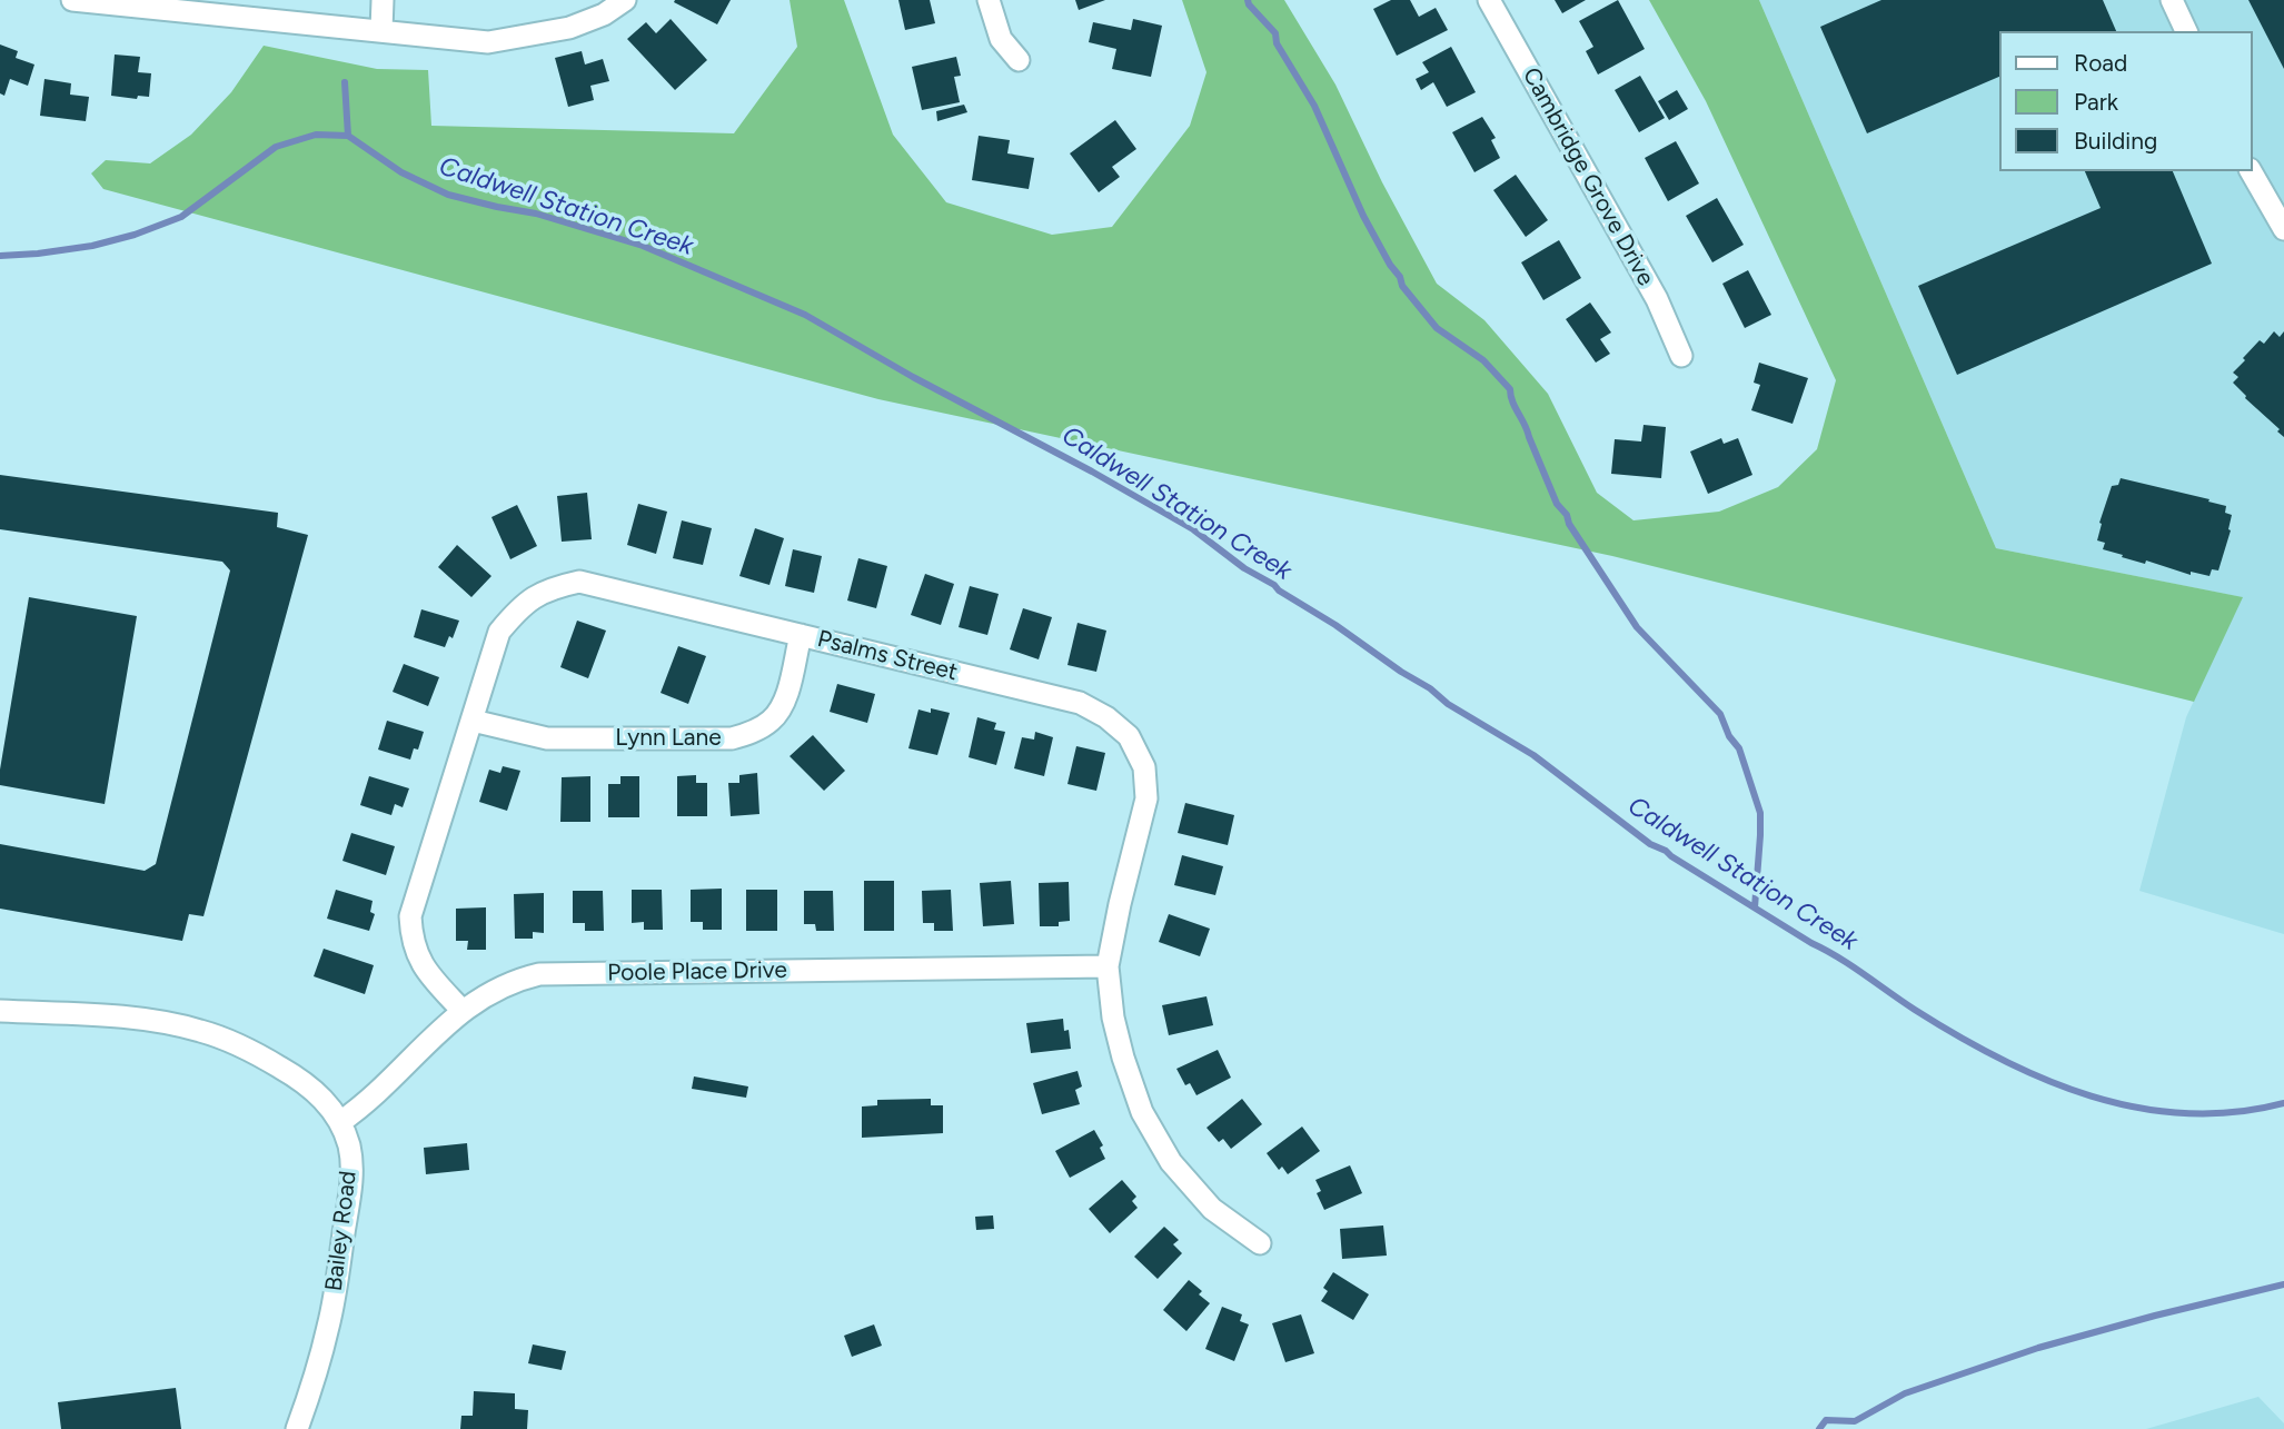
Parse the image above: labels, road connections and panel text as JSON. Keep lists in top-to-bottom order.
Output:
{
  "streets": {
    "street": [
      "Cambridge Grove Drive",
      "Psalms Street",
      "Lynn Lane",
      "Poole Place Drive",
      "Bailey Road"
    ]
  },
  "crossings": [
    ["Psalms Street", "Lynn Lane"],
    ["Psalms Street", "Poole Place Drive"],
    ["Poole Place Drive", "Bailey Road"]
  ],
  "water": ["Caldwell Station Creek"],
  "legend": ["Road", "Park", "Building"]
}
